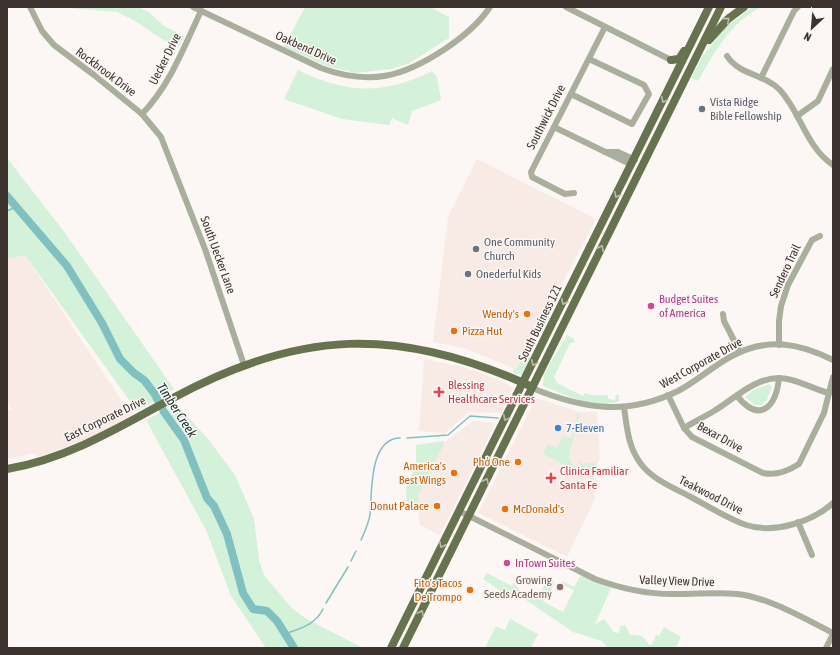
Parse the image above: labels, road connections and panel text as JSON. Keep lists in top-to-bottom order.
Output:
{
  "streets": {
    "main road": ["South Business 121", "East Corporate Drive"],
    "street": [
      "Oakbend Drive",
      "Uecker Drive",
      "Rockbrook Drive",
      "Southwick Drive",
      "South Uecker Lane",
      "Sendero Trail",
      "West Corporate Drive",
      "Bexar Drive",
      "Teakwood Drive",
      "Valley View Drive"
    ]
  },
  "crossings": [
    ["Oakbend Drive", "Uecker Drive"],
    ["Uecker Drive", "Rockbrook Drive"],
    ["Rockbrook Drive", "South Uecker Lane"],
    ["South Uecker Lane", "East Corporate Drive"],
    ["Sendero Trail", "West Corporate Drive"],
    ["South Business 121", "West Corporate Drive"],
    ["South Business 121", "East Corporate Drive"],
    ["South Business 121", "Valley View Drive"],
    ["West Corporate Drive", "East Corporate Drive"],
    ["West Corporate Drive", "Bexar Drive"],
    ["West Corporate Drive", "Teakwood Drive"]
  ],
  "water": ["Timber Creek"],
  "places": {
    "other": [
      "Vista Ridge Bible Fellowship",
      "One Community Church",
      "Onederful Kids",
      "Budget Suites of America",
      "Wendy's",
      "Pizza Hut",
      "7-Eleven",
      "Phở One",
      "America's Best Wings",
      "Donut Palace",
      "McDonald's",
      "InTown Suites",
      "Growing Seeds Academy",
      "Fito's Tacos De Trompo"
    ],
    "health": ["Blessing Healthcare Services", "Clinica Familiar Santa Fe"]
  },
  "north": "bottom left"
}
